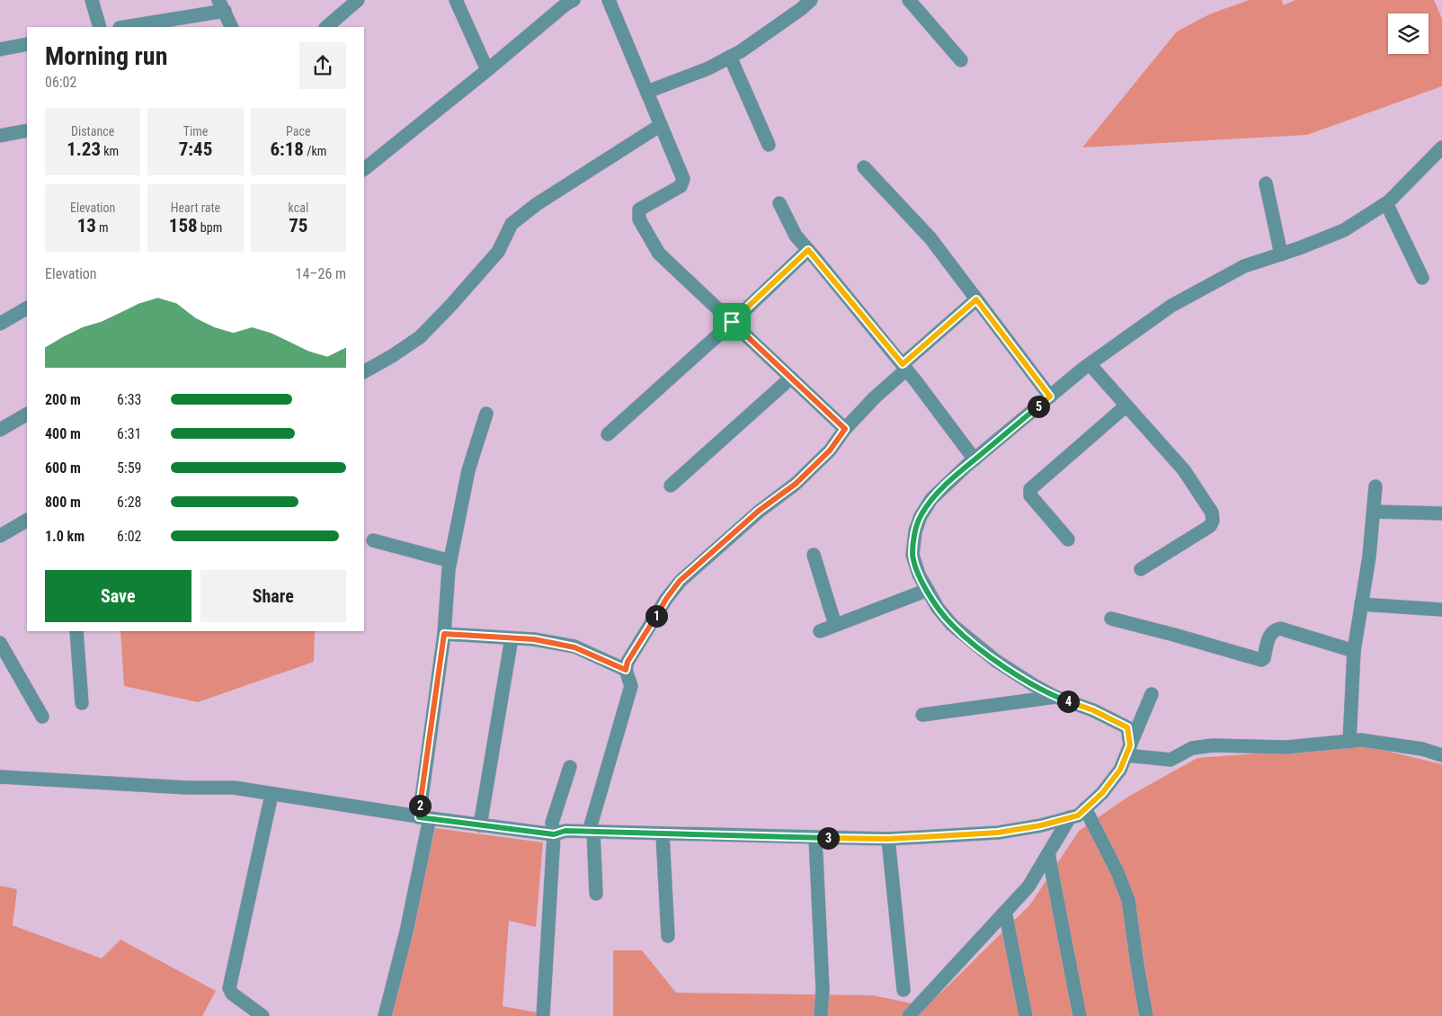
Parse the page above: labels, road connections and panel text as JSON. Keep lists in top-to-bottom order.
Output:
{
  "page": {
    "heading": ["Morning run", "06:02"],
    "stats": [
      ["Distance", "1.23 km"],
      ["Time", "7:45"],
      ["Pace", "6:18 /km"],
      ["Elevation", "13 m"],
      ["Heart rate", "158 bpm"],
      ["kcal", "75"]
    ],
    "chart": ["Elevation", "14–26 m"],
    "list": [
      {
        "name": "200 m",
        "note": "6:33"
      },
      {
        "name": "400 m",
        "note": "6:31"
      },
      {
        "name": "600 m",
        "note": "5:59"
      },
      {
        "name": "800 m",
        "note": "6:28"
      },
      {
        "name": "1.0 km",
        "note": "6:02"
      }
    ],
    "pins": [
      "5",
      "1",
      "4",
      "2",
      "3"
    ],
    "buttons": ["Save", "Share"]
  }
}
